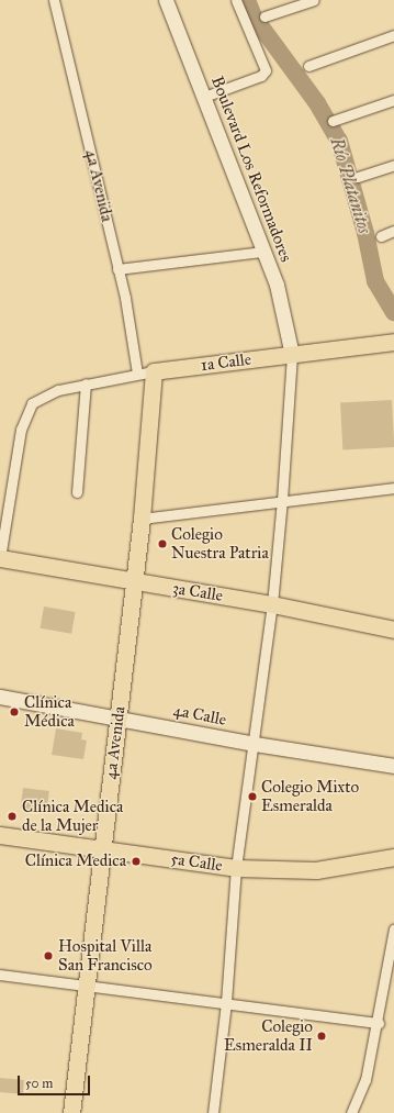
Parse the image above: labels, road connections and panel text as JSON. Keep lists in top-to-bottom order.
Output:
{
  "streets": {
    "main road": [
      "Boulevard Los Reformadores",
      "4a Avenida",
      "1a Calle",
      "3a Calle",
      "4a Calle",
      "5a Calle"
    ]
  },
  "crossings": [
    ["Boulevard Los Reformadores", "1a Calle"],
    ["4a Avenida", "1a Calle"],
    ["4a Avenida", "3a Calle"],
    ["4a Avenida", "4a Calle"],
    ["4a Avenida", "5a Calle"],
    ["1a Calle", "3a Calle"]
  ],
  "water": ["Río Platanitos"],
  "places": [
    "Colegio Nuestra Patria",
    "Clínica Médica",
    "Colegio Mixto Esmeralda",
    "Clínica Medica de la Mujer",
    "Clínica Medica",
    "Hospital Villa San Francisco",
    "Colegio Esmeralda II"
  ],
  "scale_bar": "50 m"
}
